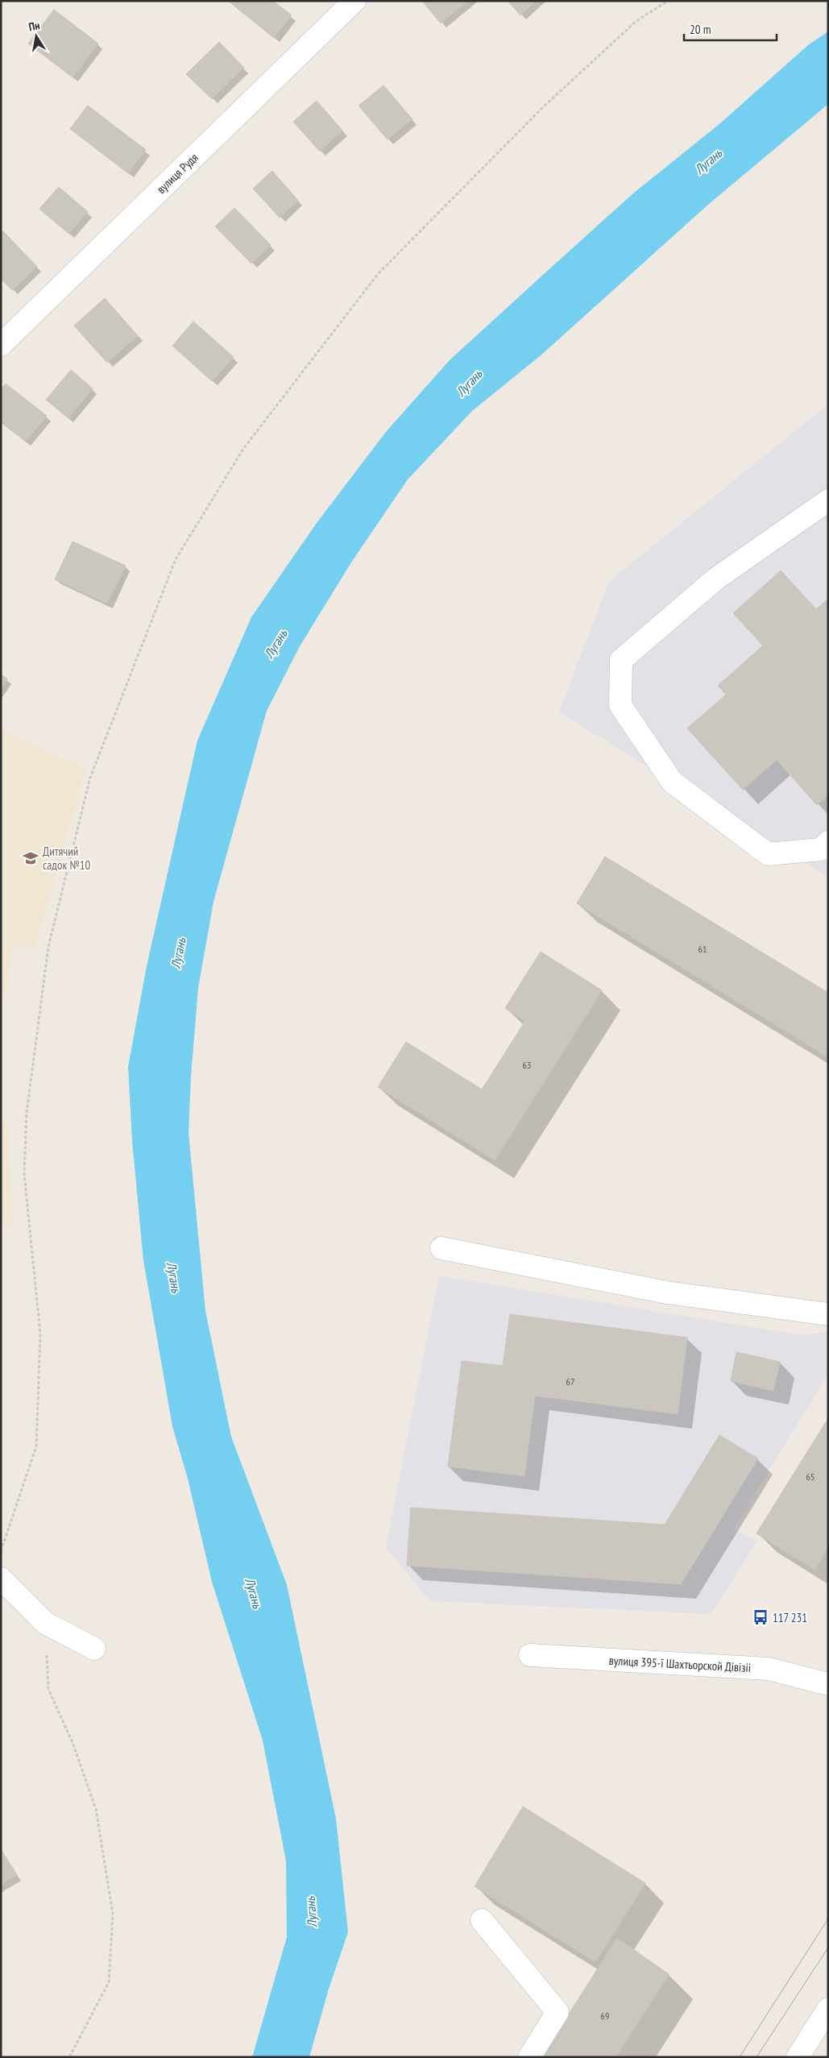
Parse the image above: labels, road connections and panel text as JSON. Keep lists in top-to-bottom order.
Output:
{
  "streets": {
    "street": ["вулиця Рудя", "вулиця 395-ї Шахтьорской Дівізіі"]
  },
  "water": ["Лугань"],
  "places": {
    "school or university": ["Дитячий садок №10"],
    "bus stop": ["117 231"]
  },
  "house_numbers": [
    "61",
    "63",
    "67",
    "65",
    "69"
  ],
  "scale_bar": "20 m",
  "north": "top"
}
